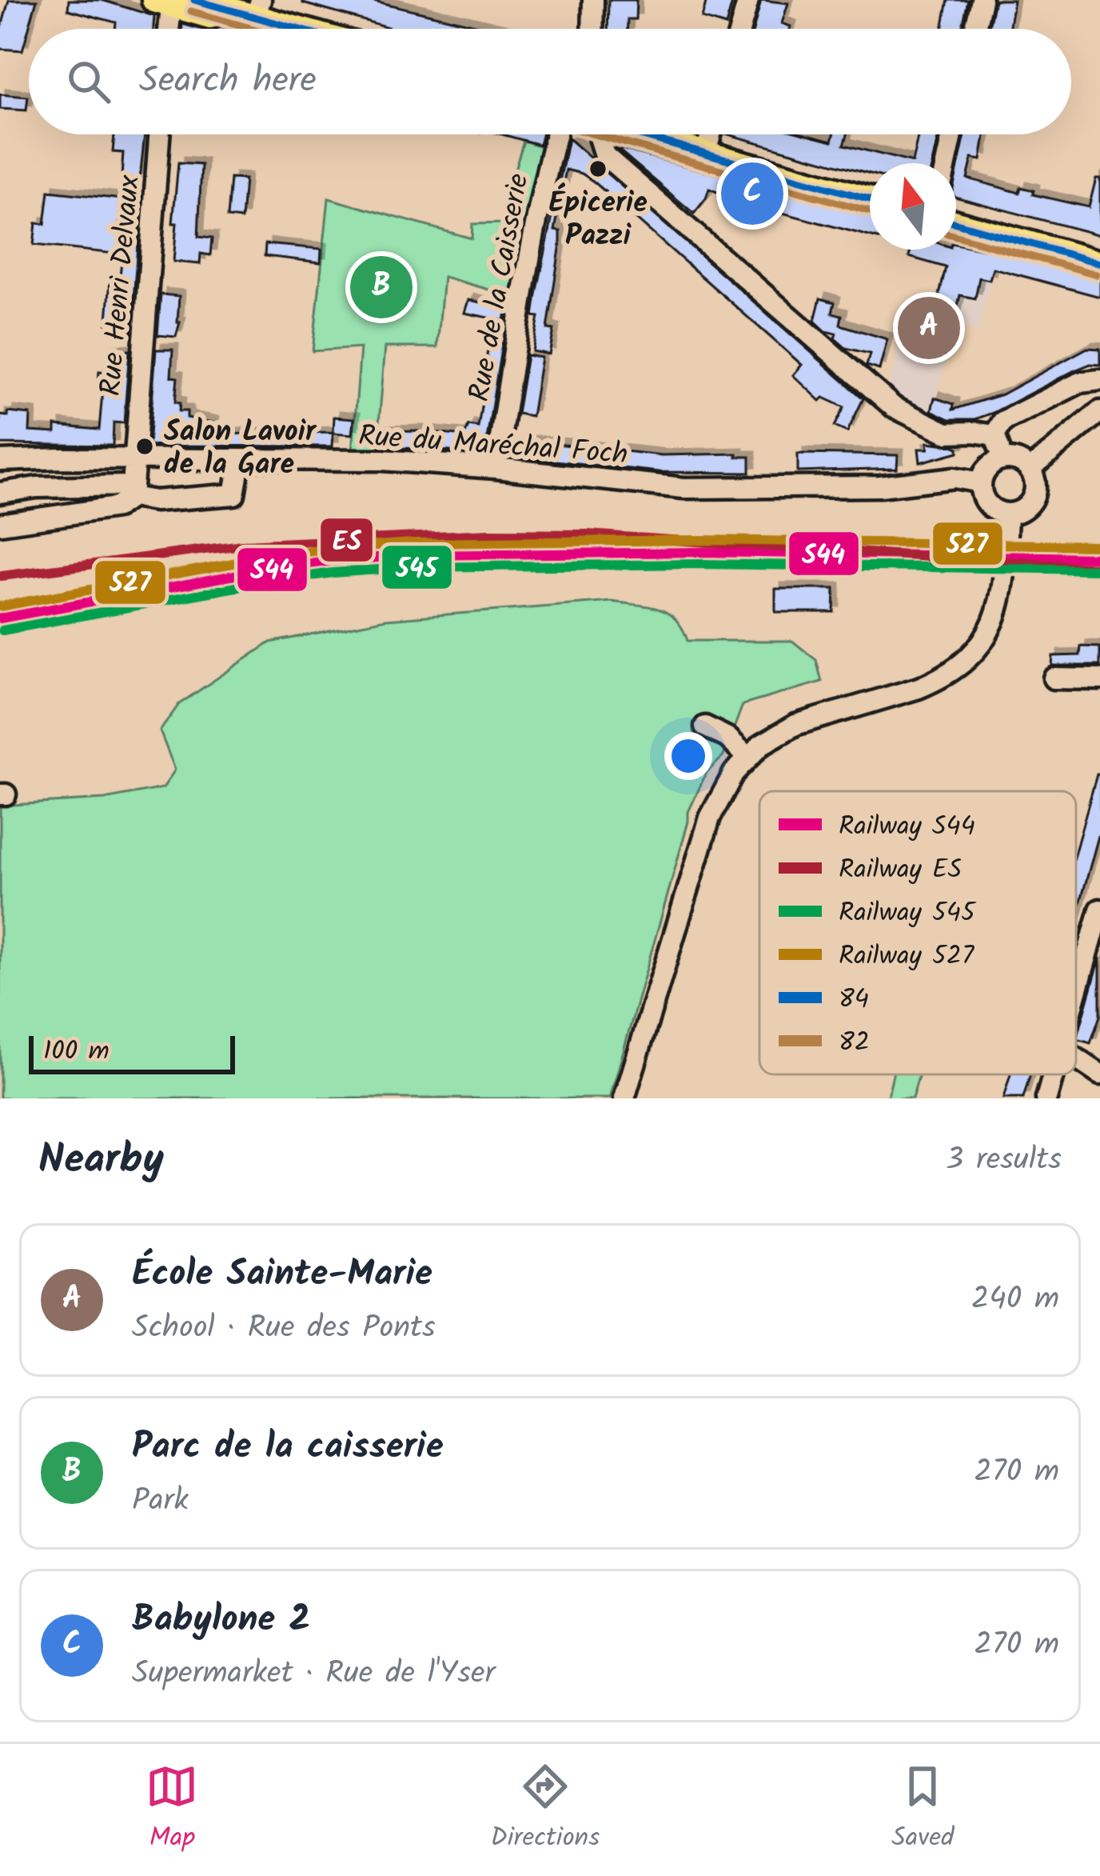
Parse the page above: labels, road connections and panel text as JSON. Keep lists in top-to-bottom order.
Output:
{
  "streets": {
    "street": ["Rue Henri Delvaux", "Rue de la Caisserie", "Rue du Maréchal Foch"]
  },
  "crossings": [
    ["Rue Henri Delvaux", "Rue du Maréchal Foch"],
    ["Rue de la Caisserie", "Rue du Maréchal Foch"]
  ],
  "places": ["Épicerie Pazzi", "Salon Lavoir de la Gare"],
  "lines": [
    "transit line 84",
    "transit line 82",
    "rail line ES",
    "rail line 527",
    "rail line S44",
    "rail line 545"
  ],
  "legend": [
    "Railway S44",
    "Railway ES",
    "Railway 545",
    "Railway 527",
    "84",
    "82"
  ],
  "scale_bar": "100 m",
  "north": "top",
  "page": {
    "search": "Search here",
    "pins": ["C", "B", "A"],
    "scale": "100 m",
    "heading": ["Nearby", "3 results"],
    "list": [
      {
        "mark": "A",
        "name": "École Sainte-Marie",
        "note": "School · Rue des Ponts",
        "value": "240 m"
      },
      {
        "mark": "B",
        "name": "Parc de la caisserie",
        "note": "Park",
        "value": "270 m"
      },
      {
        "mark": "C",
        "name": "Babylone 2",
        "note": "Supermarket · Rue de l'Yser",
        "value": "270 m"
      }
    ],
    "nav": ["Map", "Directions", "Saved"]
  }
}
